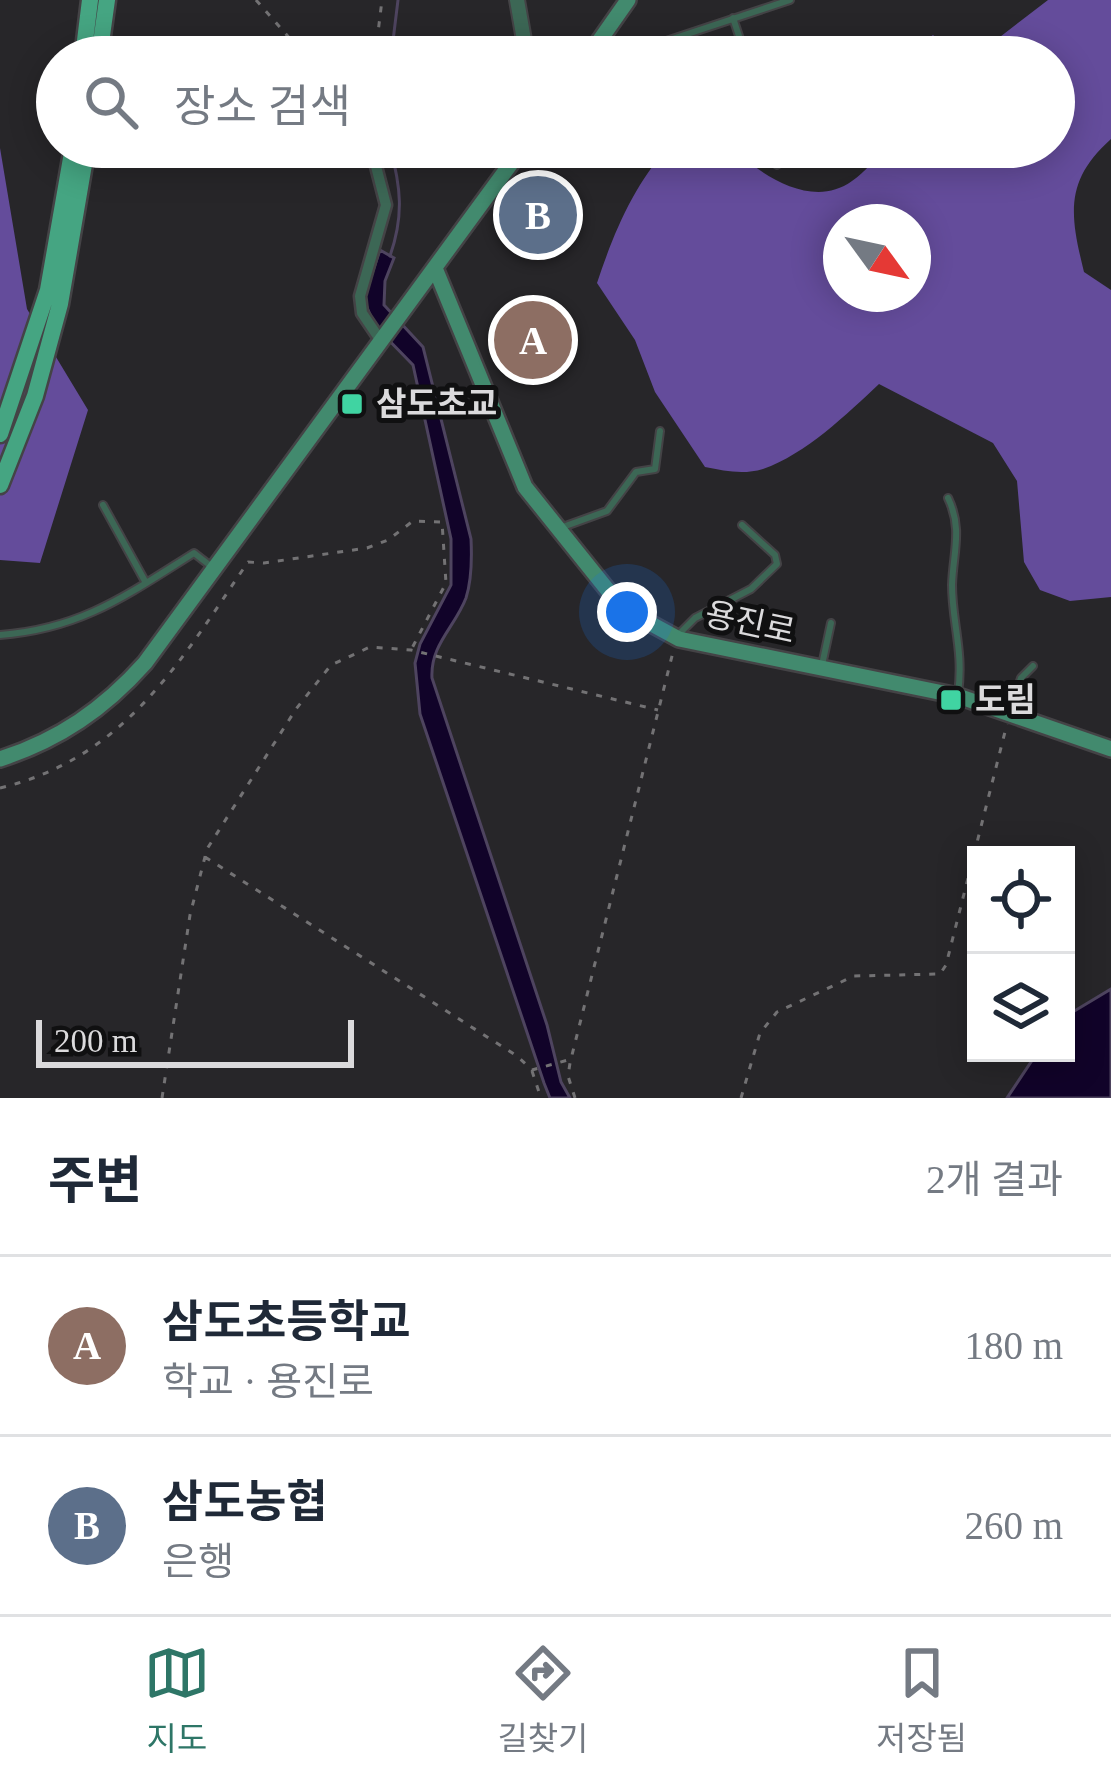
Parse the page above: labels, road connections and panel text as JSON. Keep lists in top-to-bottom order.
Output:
{
  "streets": {
    "main road": ["용진로"]
  },
  "places": {
    "transit": ["삼도초교", "도림"]
  },
  "scale_bar": "200 m",
  "north": "bottom right",
  "page": {
    "search": "장소 검색",
    "pins": ["B", "A"],
    "scale": "200 m",
    "heading": ["주변", "2개 결과"],
    "list": [
      {
        "mark": "A",
        "name": "삼도초등학교",
        "note": "학교 · 용진로",
        "value": "180 m"
      },
      {
        "mark": "B",
        "name": "삼도농협",
        "note": "은행",
        "value": "260 m"
      }
    ],
    "nav": ["지도", "길찾기", "저장됨"]
  }
}
